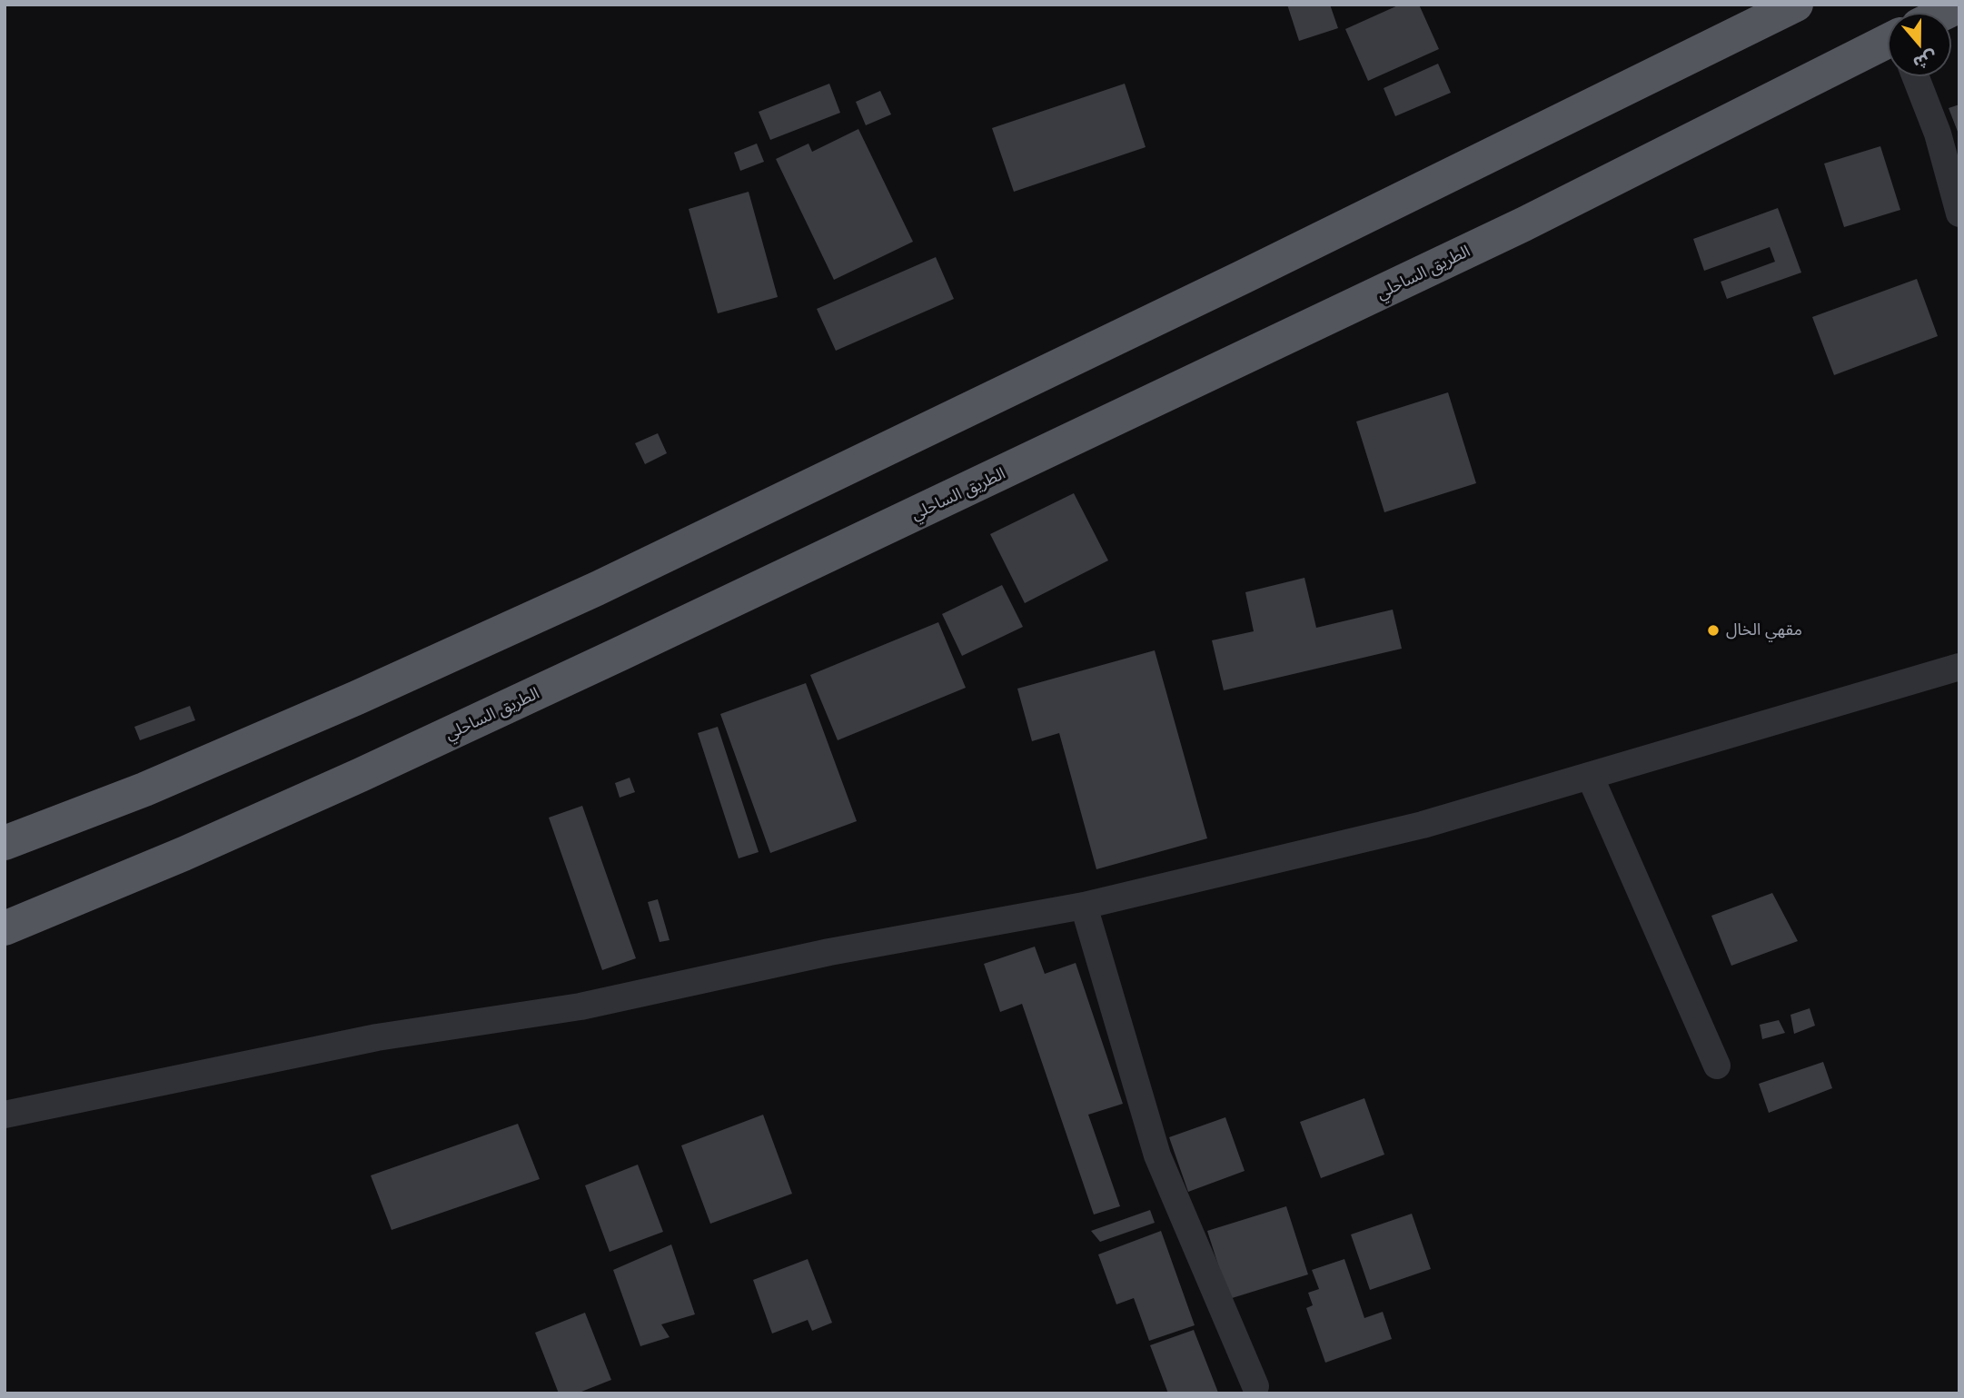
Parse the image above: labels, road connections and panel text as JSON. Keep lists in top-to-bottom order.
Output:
{
  "streets": {
    "highway": ["الطريق الساحلي"]
  },
  "places": ["مقهي الخال"],
  "north": "bottom"
}
